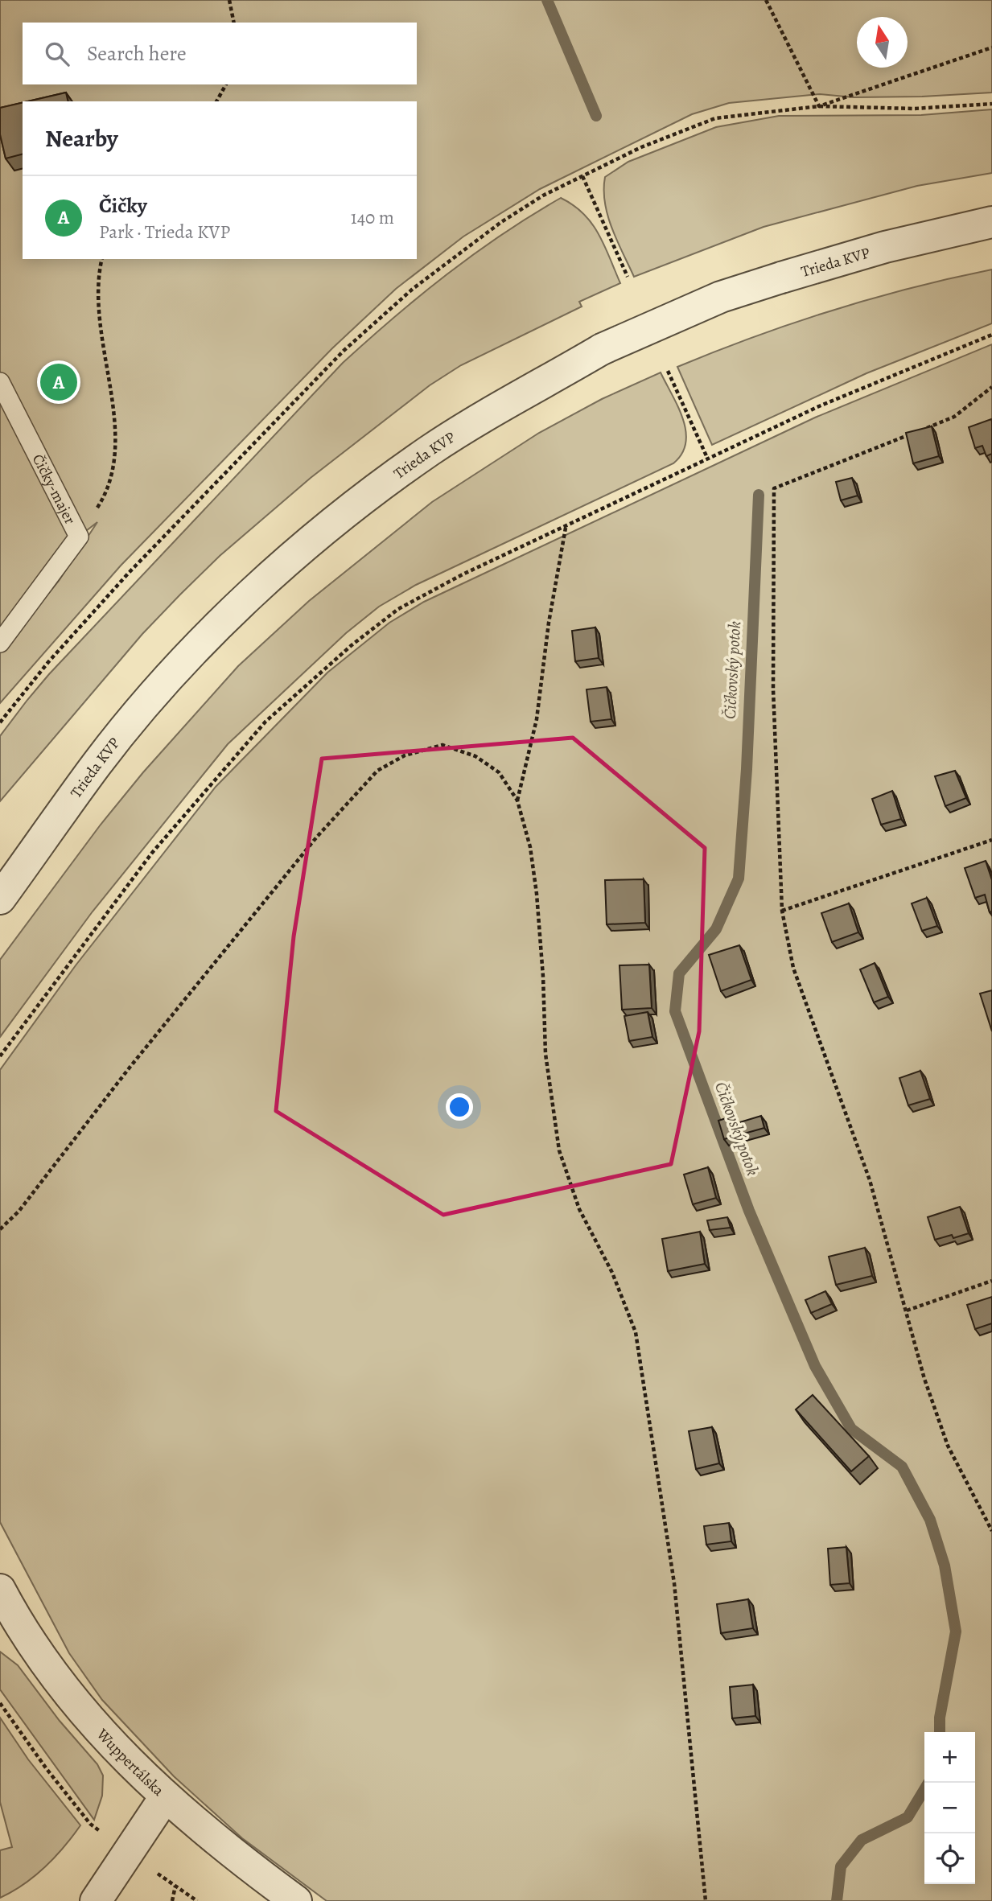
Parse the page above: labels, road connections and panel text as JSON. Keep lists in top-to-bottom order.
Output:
{
  "streets": {
    "street": ["Trieda KVP", "Wuppertálska"],
    "lane": ["Čičky-majer"]
  },
  "water": ["Čičkovský potok"],
  "north": "top",
  "page": {
    "search": "Search here",
    "heading": "Nearby",
    "list": [
      {
        "mark": "A",
        "name": "Čičky",
        "note": "Park · Trieda KVP",
        "value": "140 m"
      }
    ],
    "pins": "A",
    "map_buttons": ["+", "−"]
  }
}
